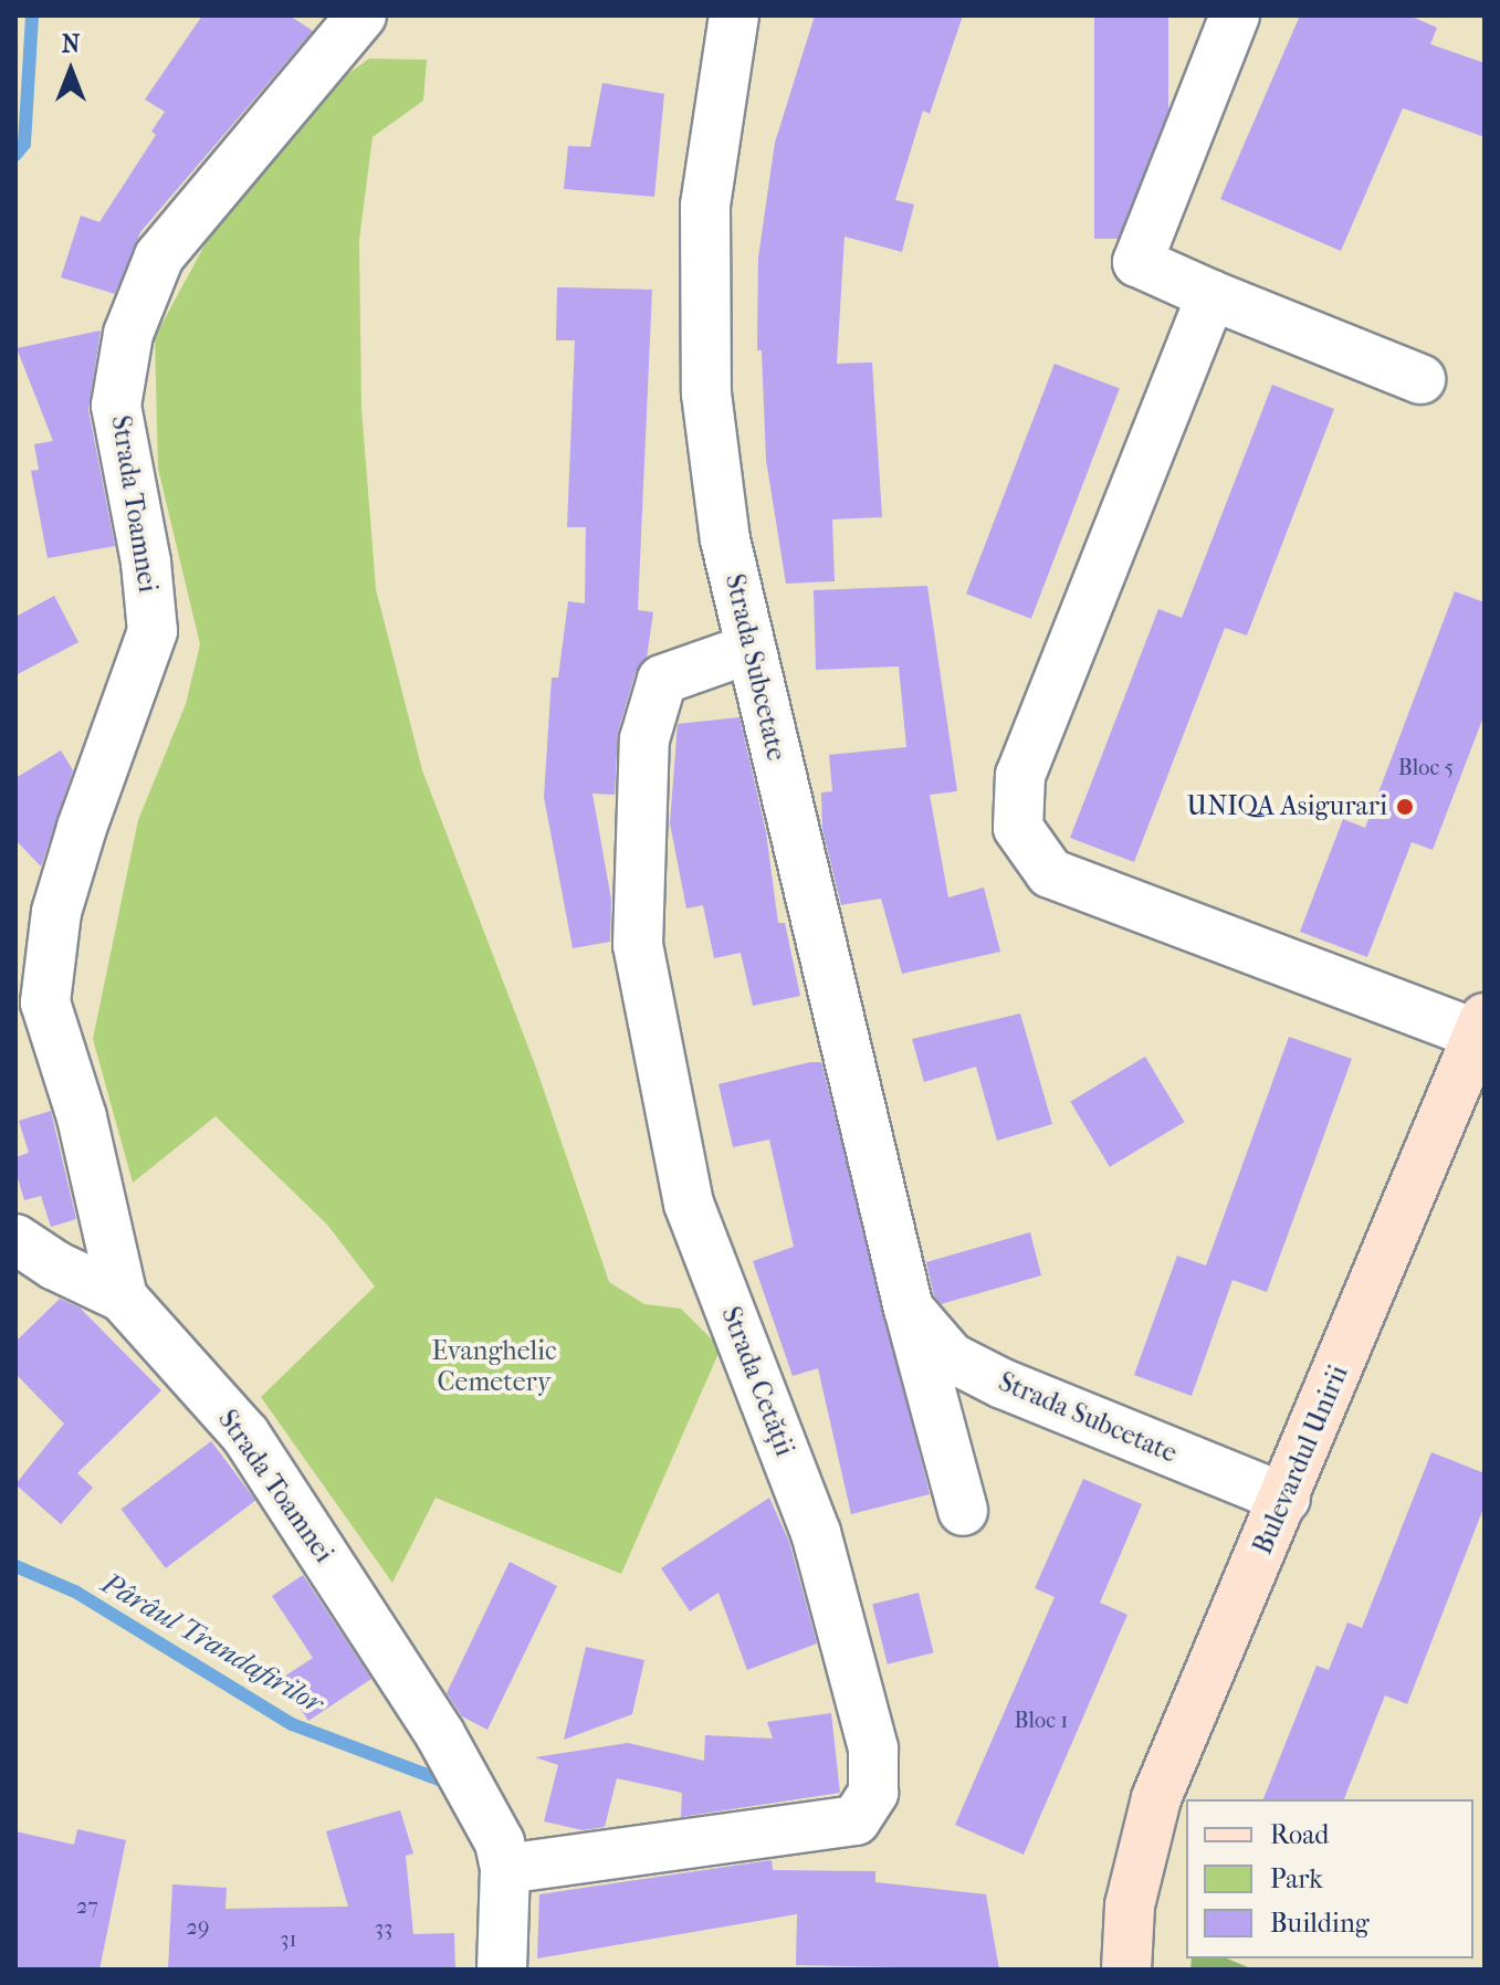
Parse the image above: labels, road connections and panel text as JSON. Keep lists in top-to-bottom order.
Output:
{
  "streets": {
    "main road": ["Bulevardul Unirii"],
    "street": ["Strada Toamnei", "Strada Subcetate", "Strada Cetății"]
  },
  "crossings": [
    ["Strada Toamnei", "Strada Cetății"],
    ["Strada Subcetate", "Strada Cetății"],
    ["Strada Subcetate", "Bulevardul Unirii"]
  ],
  "water": ["Pârâul Trandafirilor"],
  "parks": ["Evanghelic Cemetery"],
  "places": ["UNIQA Asigurari"],
  "house_numbers": [
    "Bloc 5",
    "Bloc 1",
    "27",
    "29",
    "33",
    "31"
  ],
  "legend": ["Road", "Park", "Building"],
  "north": "top"
}
